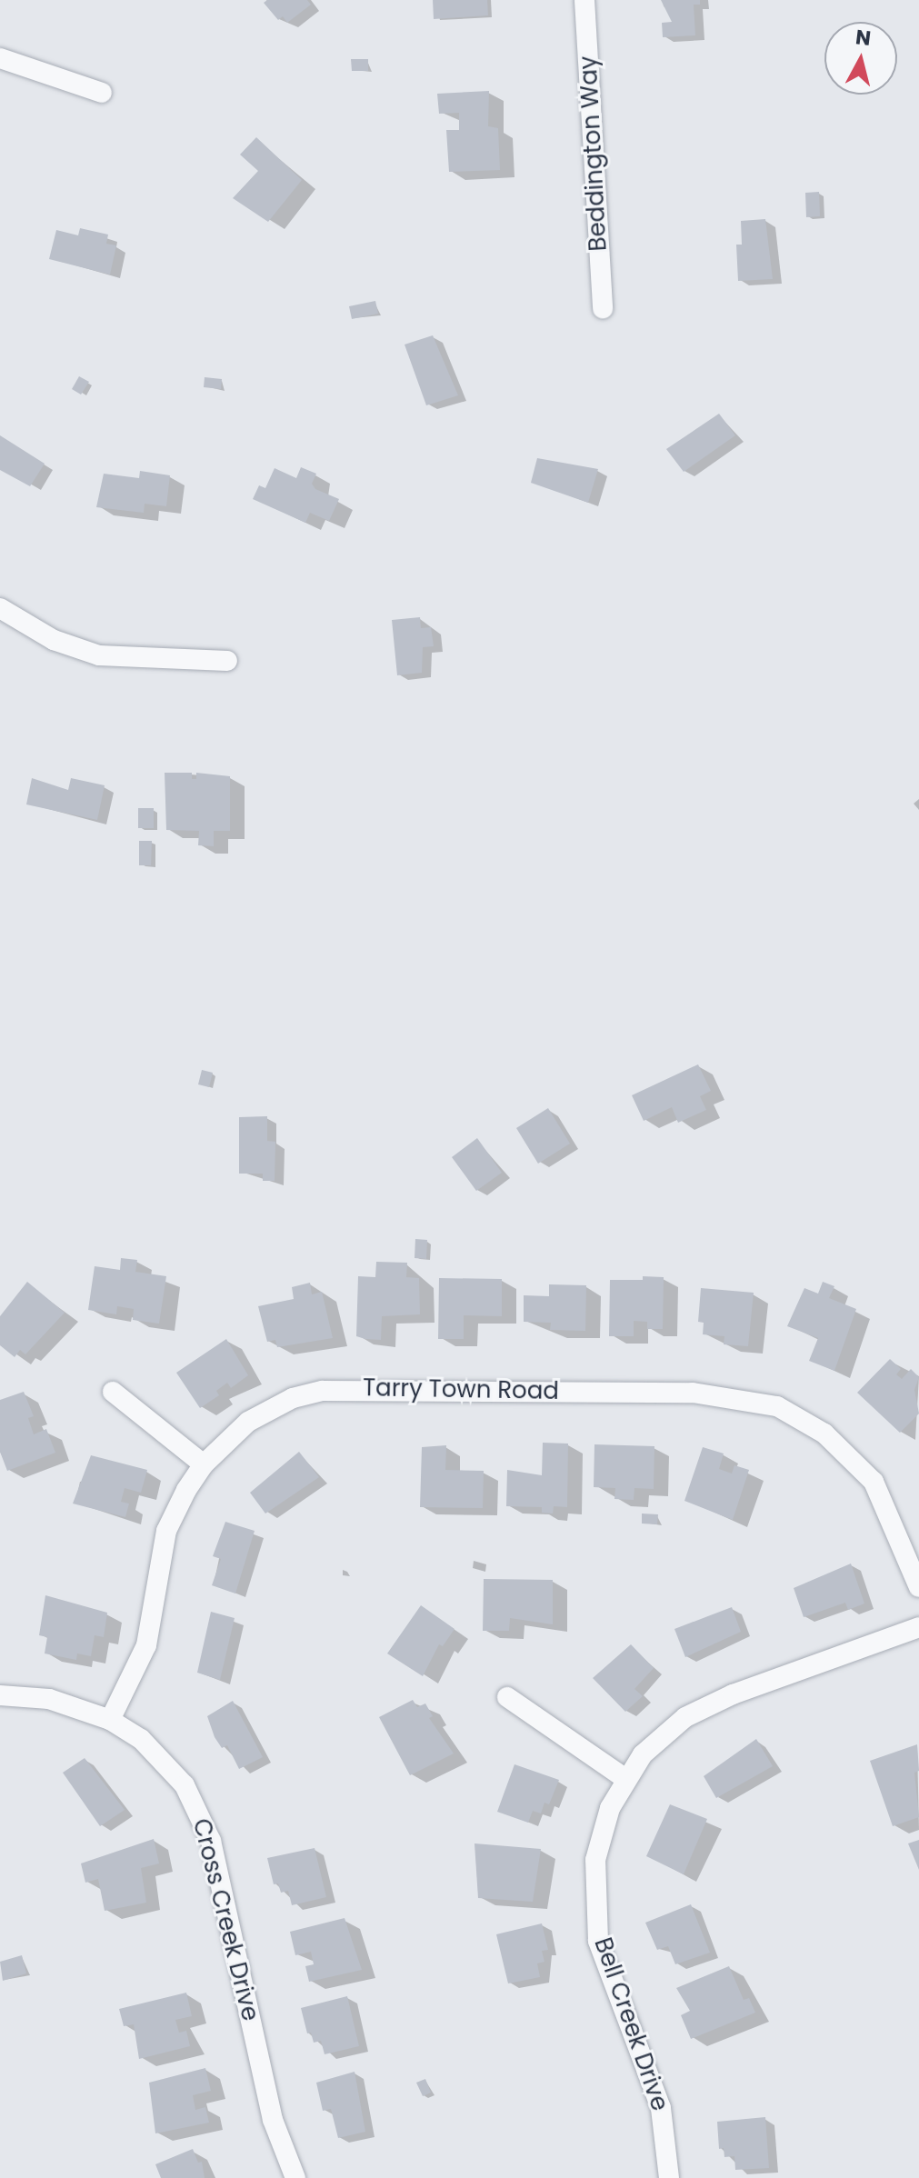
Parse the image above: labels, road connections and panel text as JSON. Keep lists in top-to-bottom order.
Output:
{
  "streets": {
    "street": [
      "Beddington Way",
      "Tarry Town Road",
      "Cross Creek Drive",
      "Bell Creek Drive"
    ]
  },
  "crossings": [
    ["Tarry Town Road", "Cross Creek Drive"]
  ],
  "north": "top"
}
